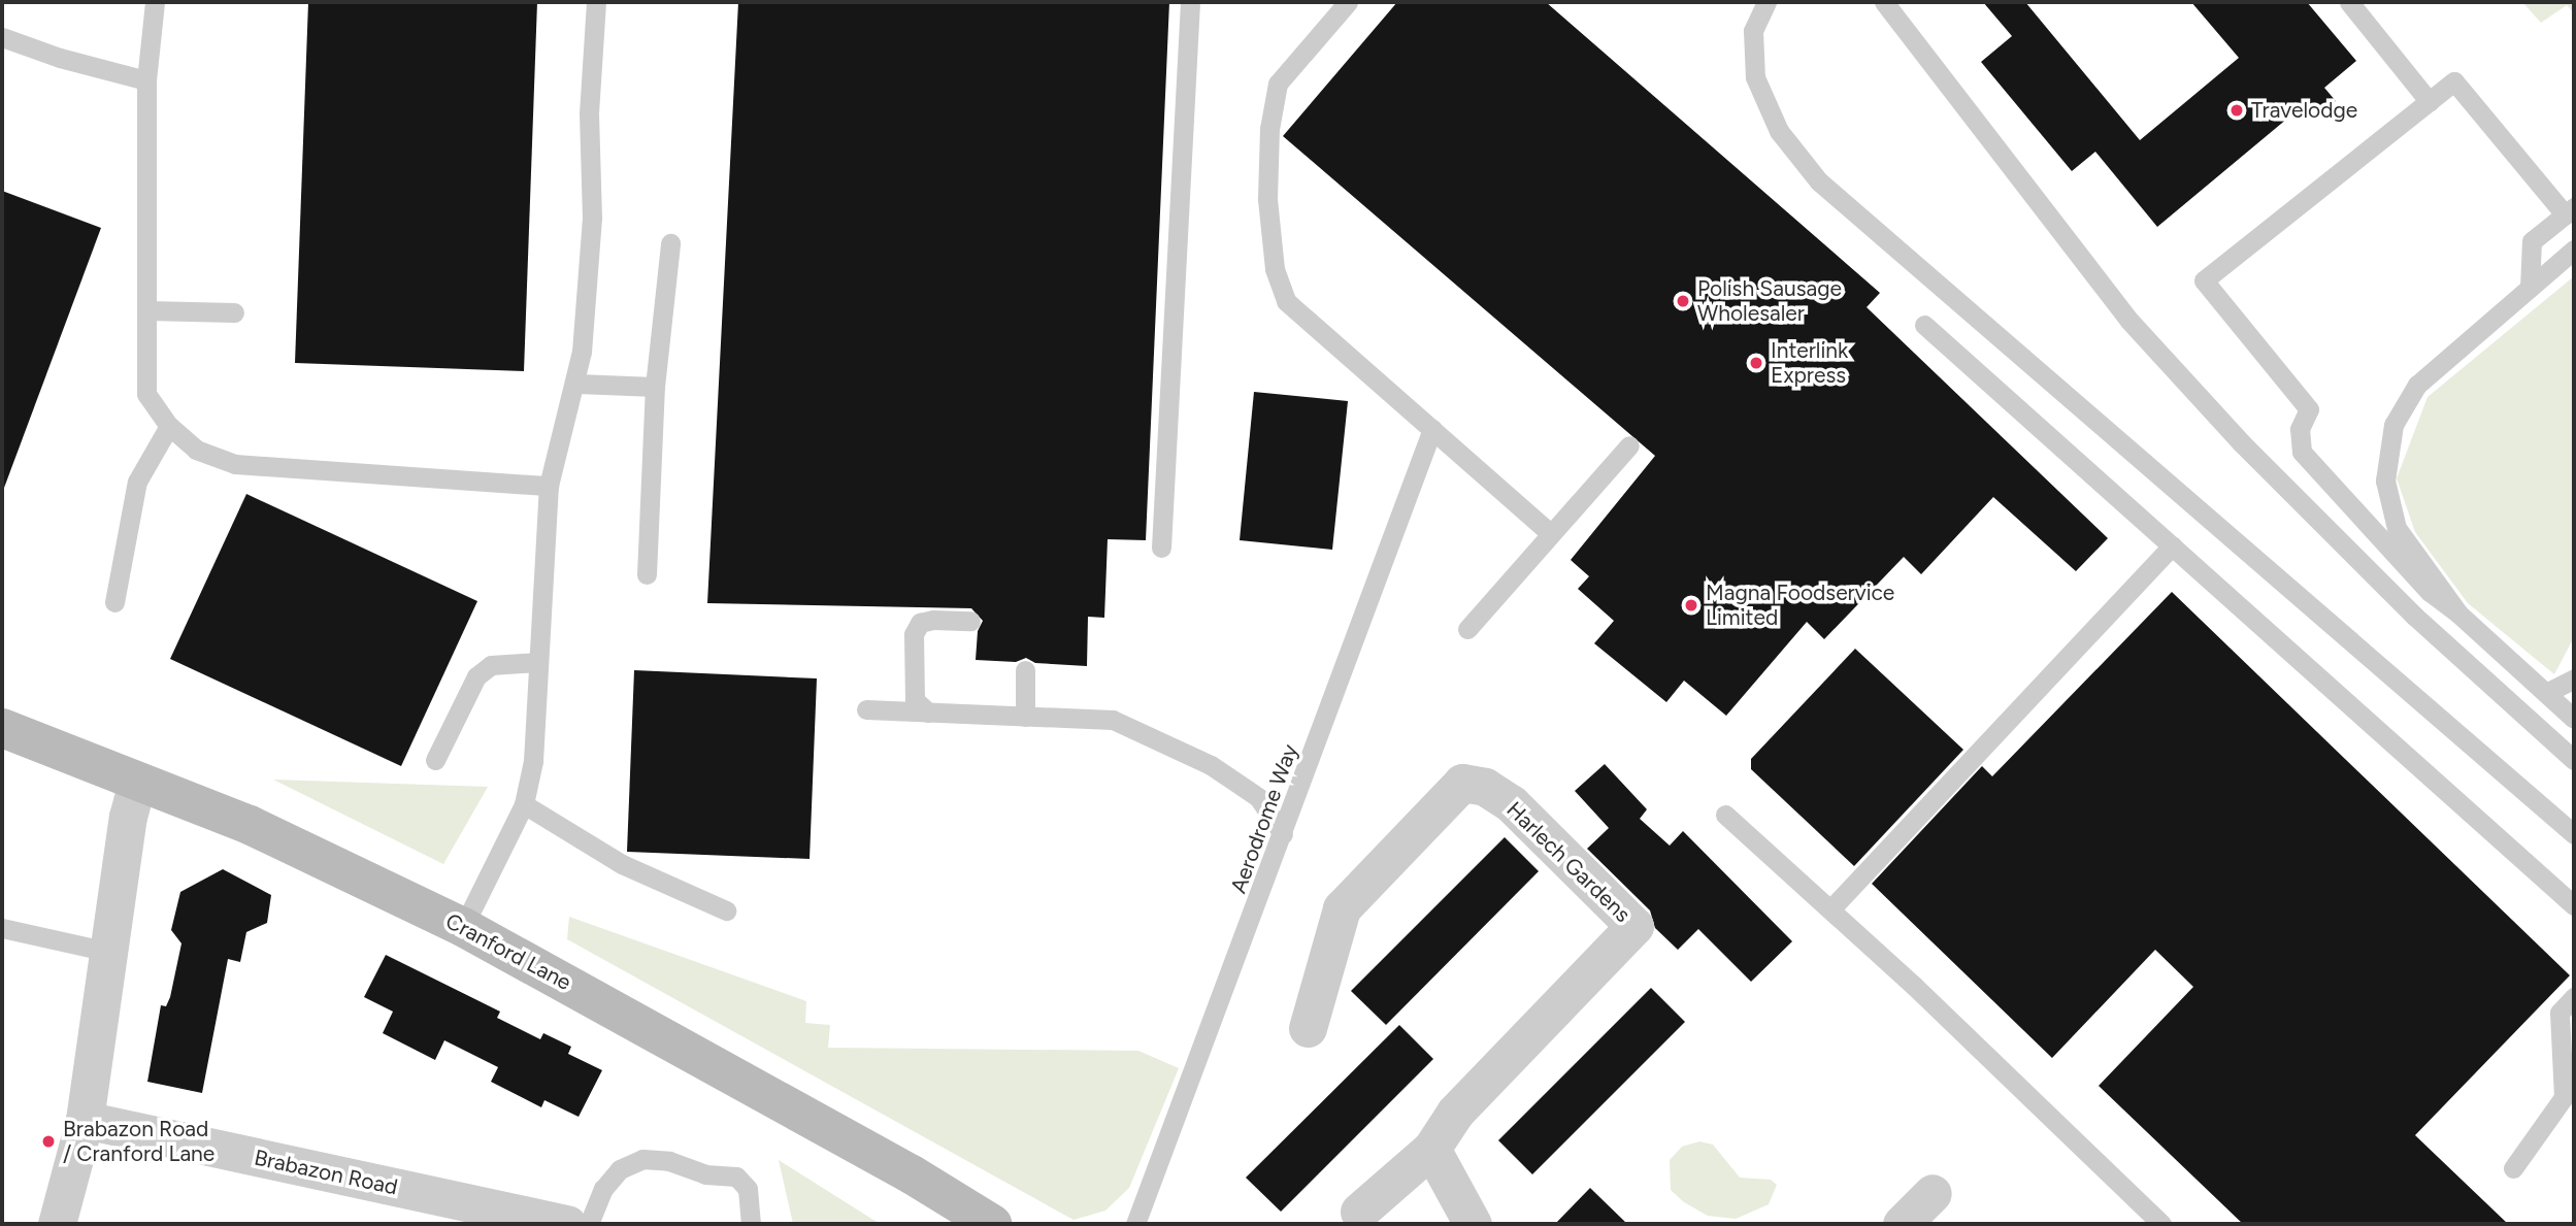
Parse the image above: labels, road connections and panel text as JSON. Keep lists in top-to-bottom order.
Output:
{
  "streets": {
    "street": ["Harlech Gardens", "Cranford Lane", "Brabazon Road"],
    "lane": ["Aerodrome Way"]
  },
  "places": [
    "Travelodge",
    "Polish Sausage Wholesaler",
    "Interlink Express",
    "Magna Foodservice Limited",
    "Brabazon Road / Cranford Lane"
  ]
}
